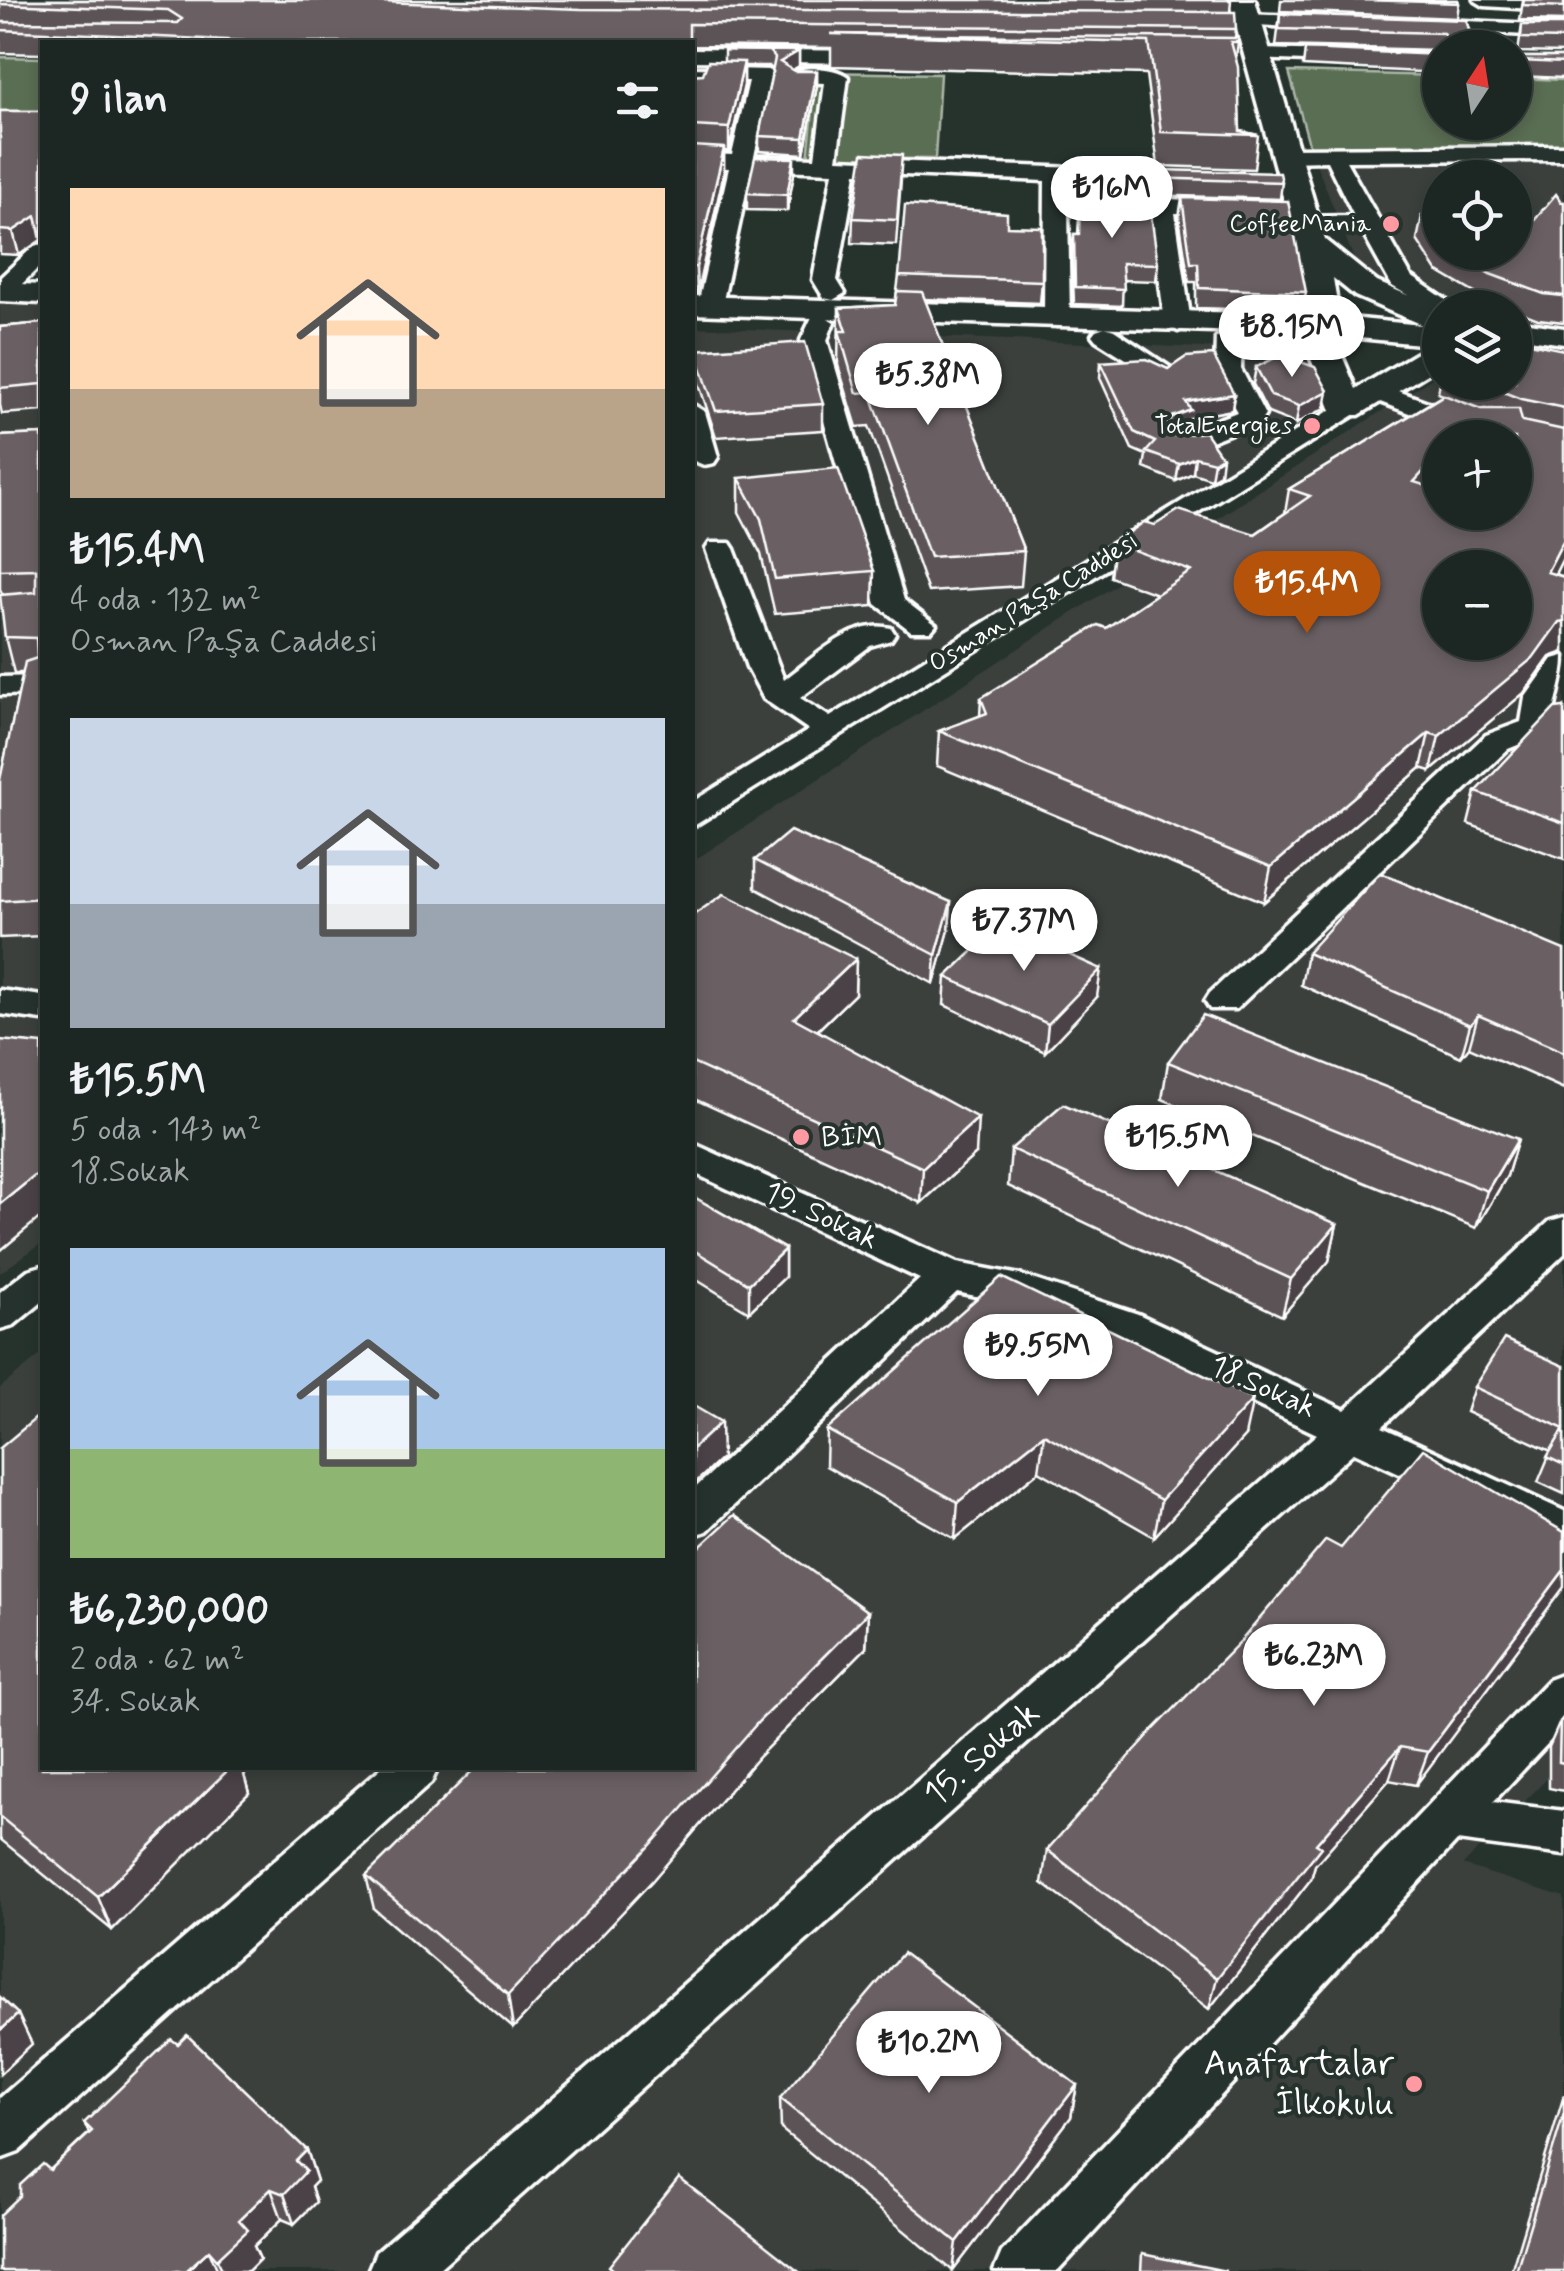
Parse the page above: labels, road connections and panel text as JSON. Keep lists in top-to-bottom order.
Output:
{
  "streets": {
    "street": [
      "Osman Paşa Caddesi",
      "19. Sokak",
      "18.Sokak",
      "15. Sokak"
    ]
  },
  "crossings": [
    ["19. Sokak", "18.Sokak"],
    ["18.Sokak", "15. Sokak"]
  ],
  "places": [
    "CoffeeMania",
    "TotalEnergies",
    "BİM",
    "Anafartalar İlkokulu"
  ],
  "north": "top",
  "page": {
    "map_buttons": ["+", "−"],
    "heading": "9 ilan",
    "price": [
      "₺16M",
      "₺8.15M",
      "₺5.38M",
      "₺15.4M",
      "₺7.37M",
      "₺15.5M",
      "₺9.55M",
      "₺6.23M",
      "₺10.2M"
    ],
    "list": [
      {
        "name": "₺15.4M",
        "note": "4 oda · 132 m² · Osman Paşa Caddesi"
      },
      {
        "name": "₺15.5M",
        "note": "5 oda · 143 m² · 18.Sokak"
      },
      {
        "name": "₺6,230,000",
        "note": "2 oda · 62 m² · 34. Sokak"
      }
    ]
  }
}
